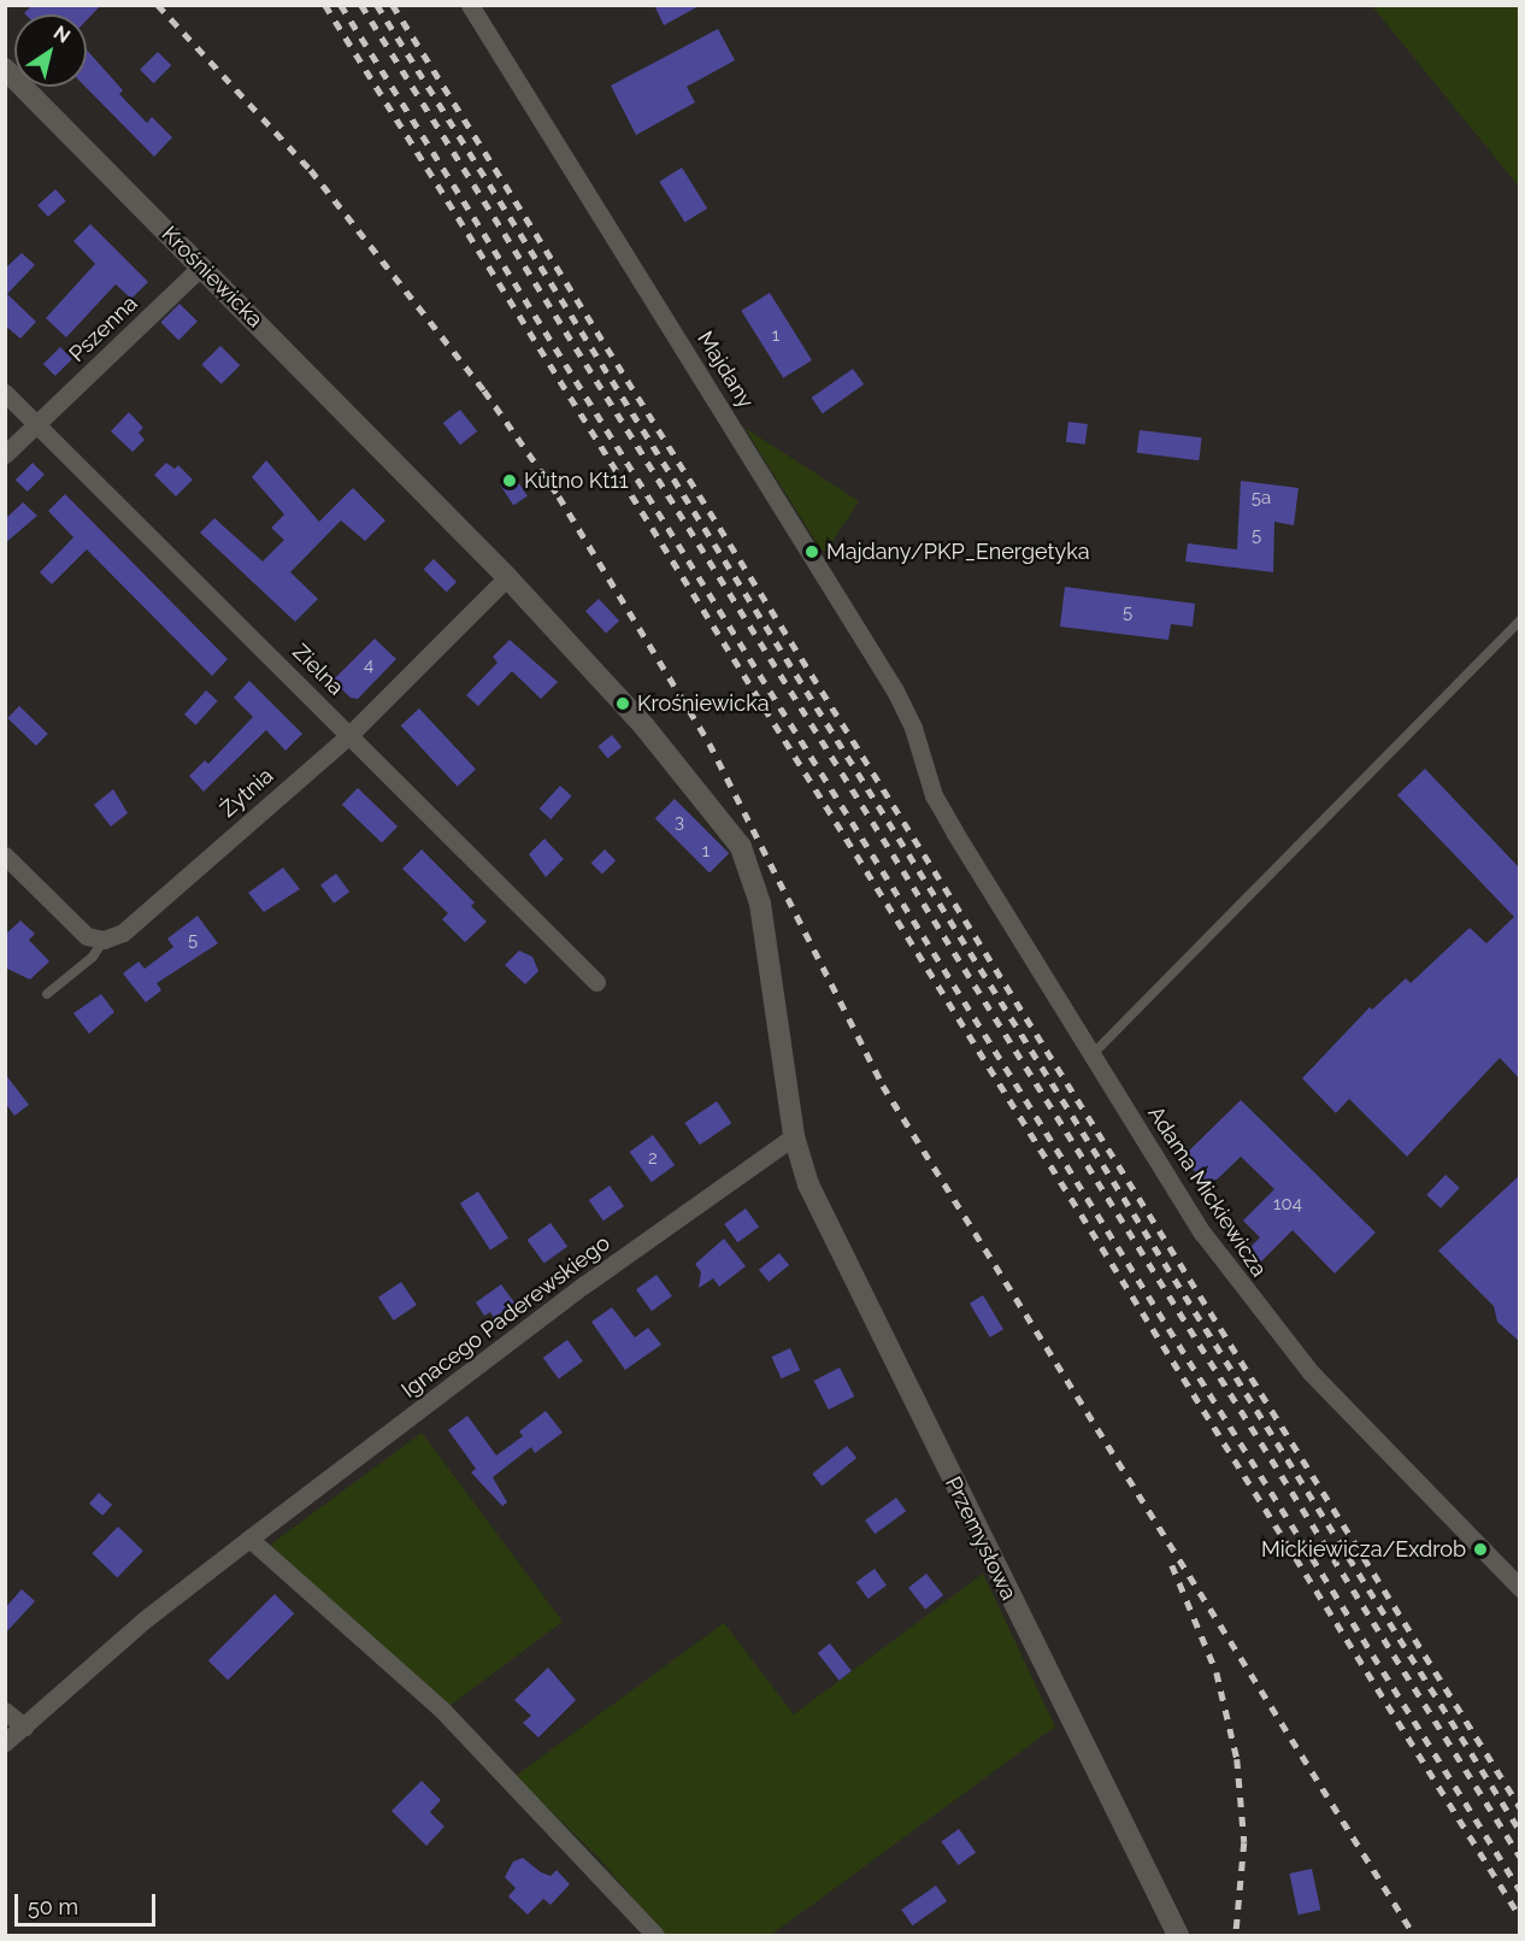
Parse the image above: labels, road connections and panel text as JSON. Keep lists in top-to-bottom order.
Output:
{
  "streets": {
    "street": [
      "Krośniewicka",
      "Pszenna",
      "Majdany",
      "Zielna",
      "Żytnia",
      "Adama Mickiewicza",
      "Ignacego Paderewskiego",
      "Przemysłowa"
    ]
  },
  "crossings": [
    ["Krośniewicka", "Pszenna"],
    ["Krośniewicka", "Żytnia"],
    ["Krośniewicka", "Ignacego Paderewskiego"],
    ["Krośniewicka", "Przemysłowa"],
    ["Pszenna", "Zielna"],
    ["Majdany", "Adama Mickiewicza"],
    ["Zielna", "Żytnia"],
    ["Ignacego Paderewskiego", "Przemysłowa"]
  ],
  "places": [
    "Kutno Kt11",
    "Majdany/PKP_Energetyka",
    "Krośniewicka",
    "Mickiewicza/Exdrob"
  ],
  "house_numbers": [
    "1",
    "5a",
    "5",
    "5",
    "4",
    "3",
    "1",
    "5",
    "2",
    "104"
  ],
  "scale_bar": "50 m",
  "north": "top right"
}
